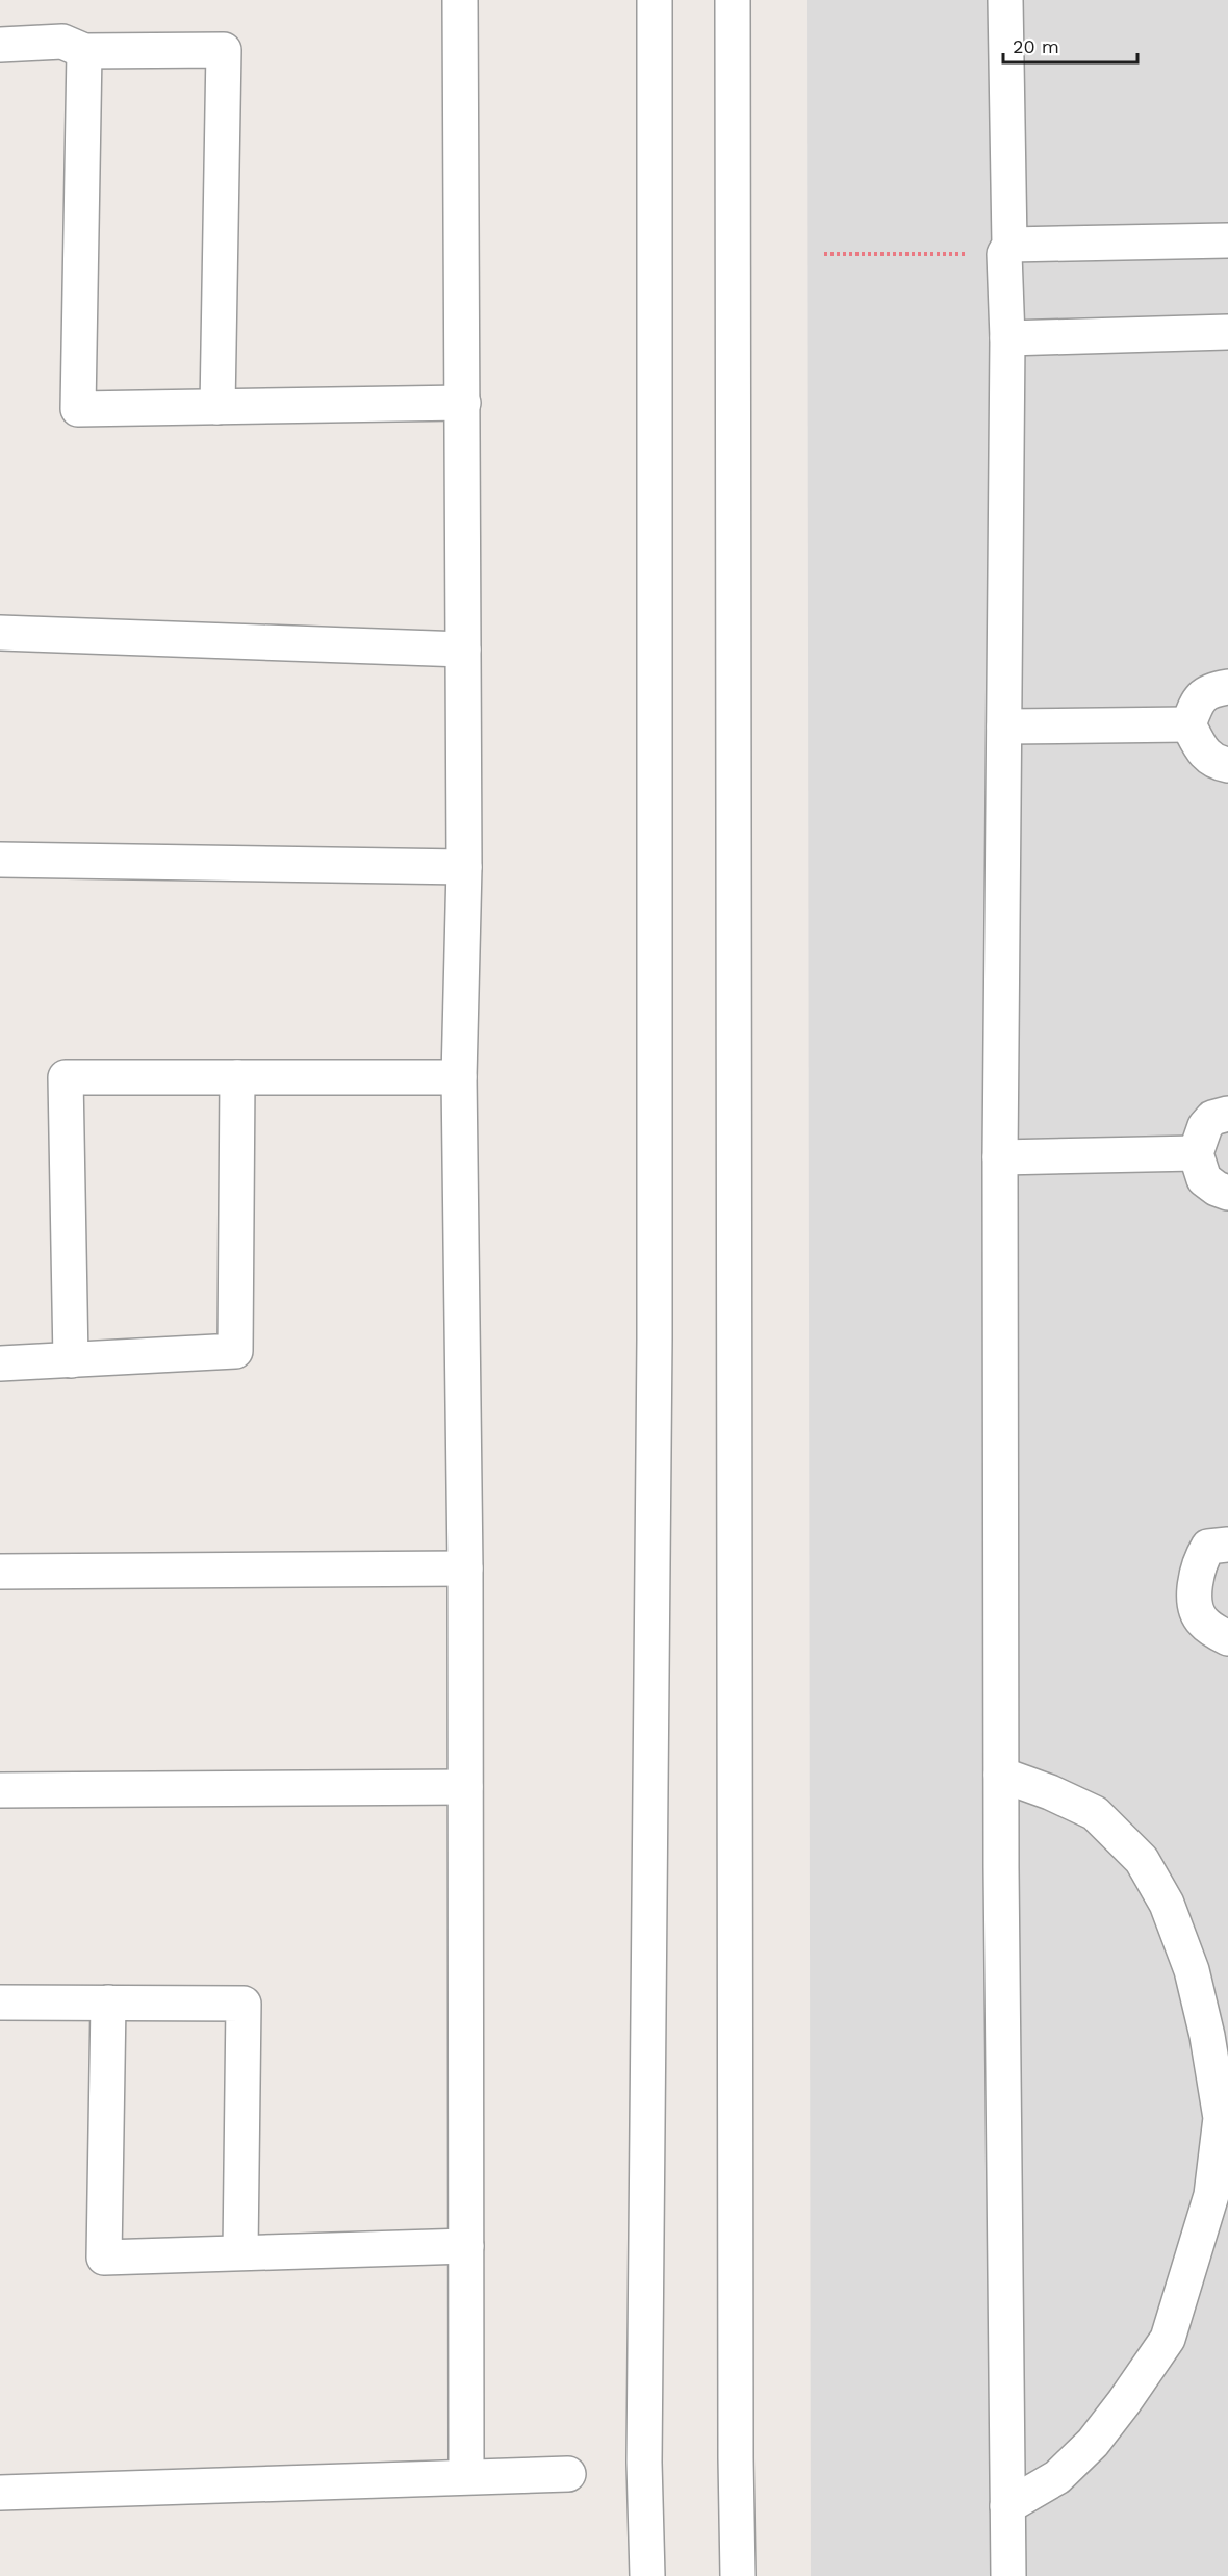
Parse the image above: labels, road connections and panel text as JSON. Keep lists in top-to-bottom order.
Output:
{
  "scale_bar": "20 m"
}
